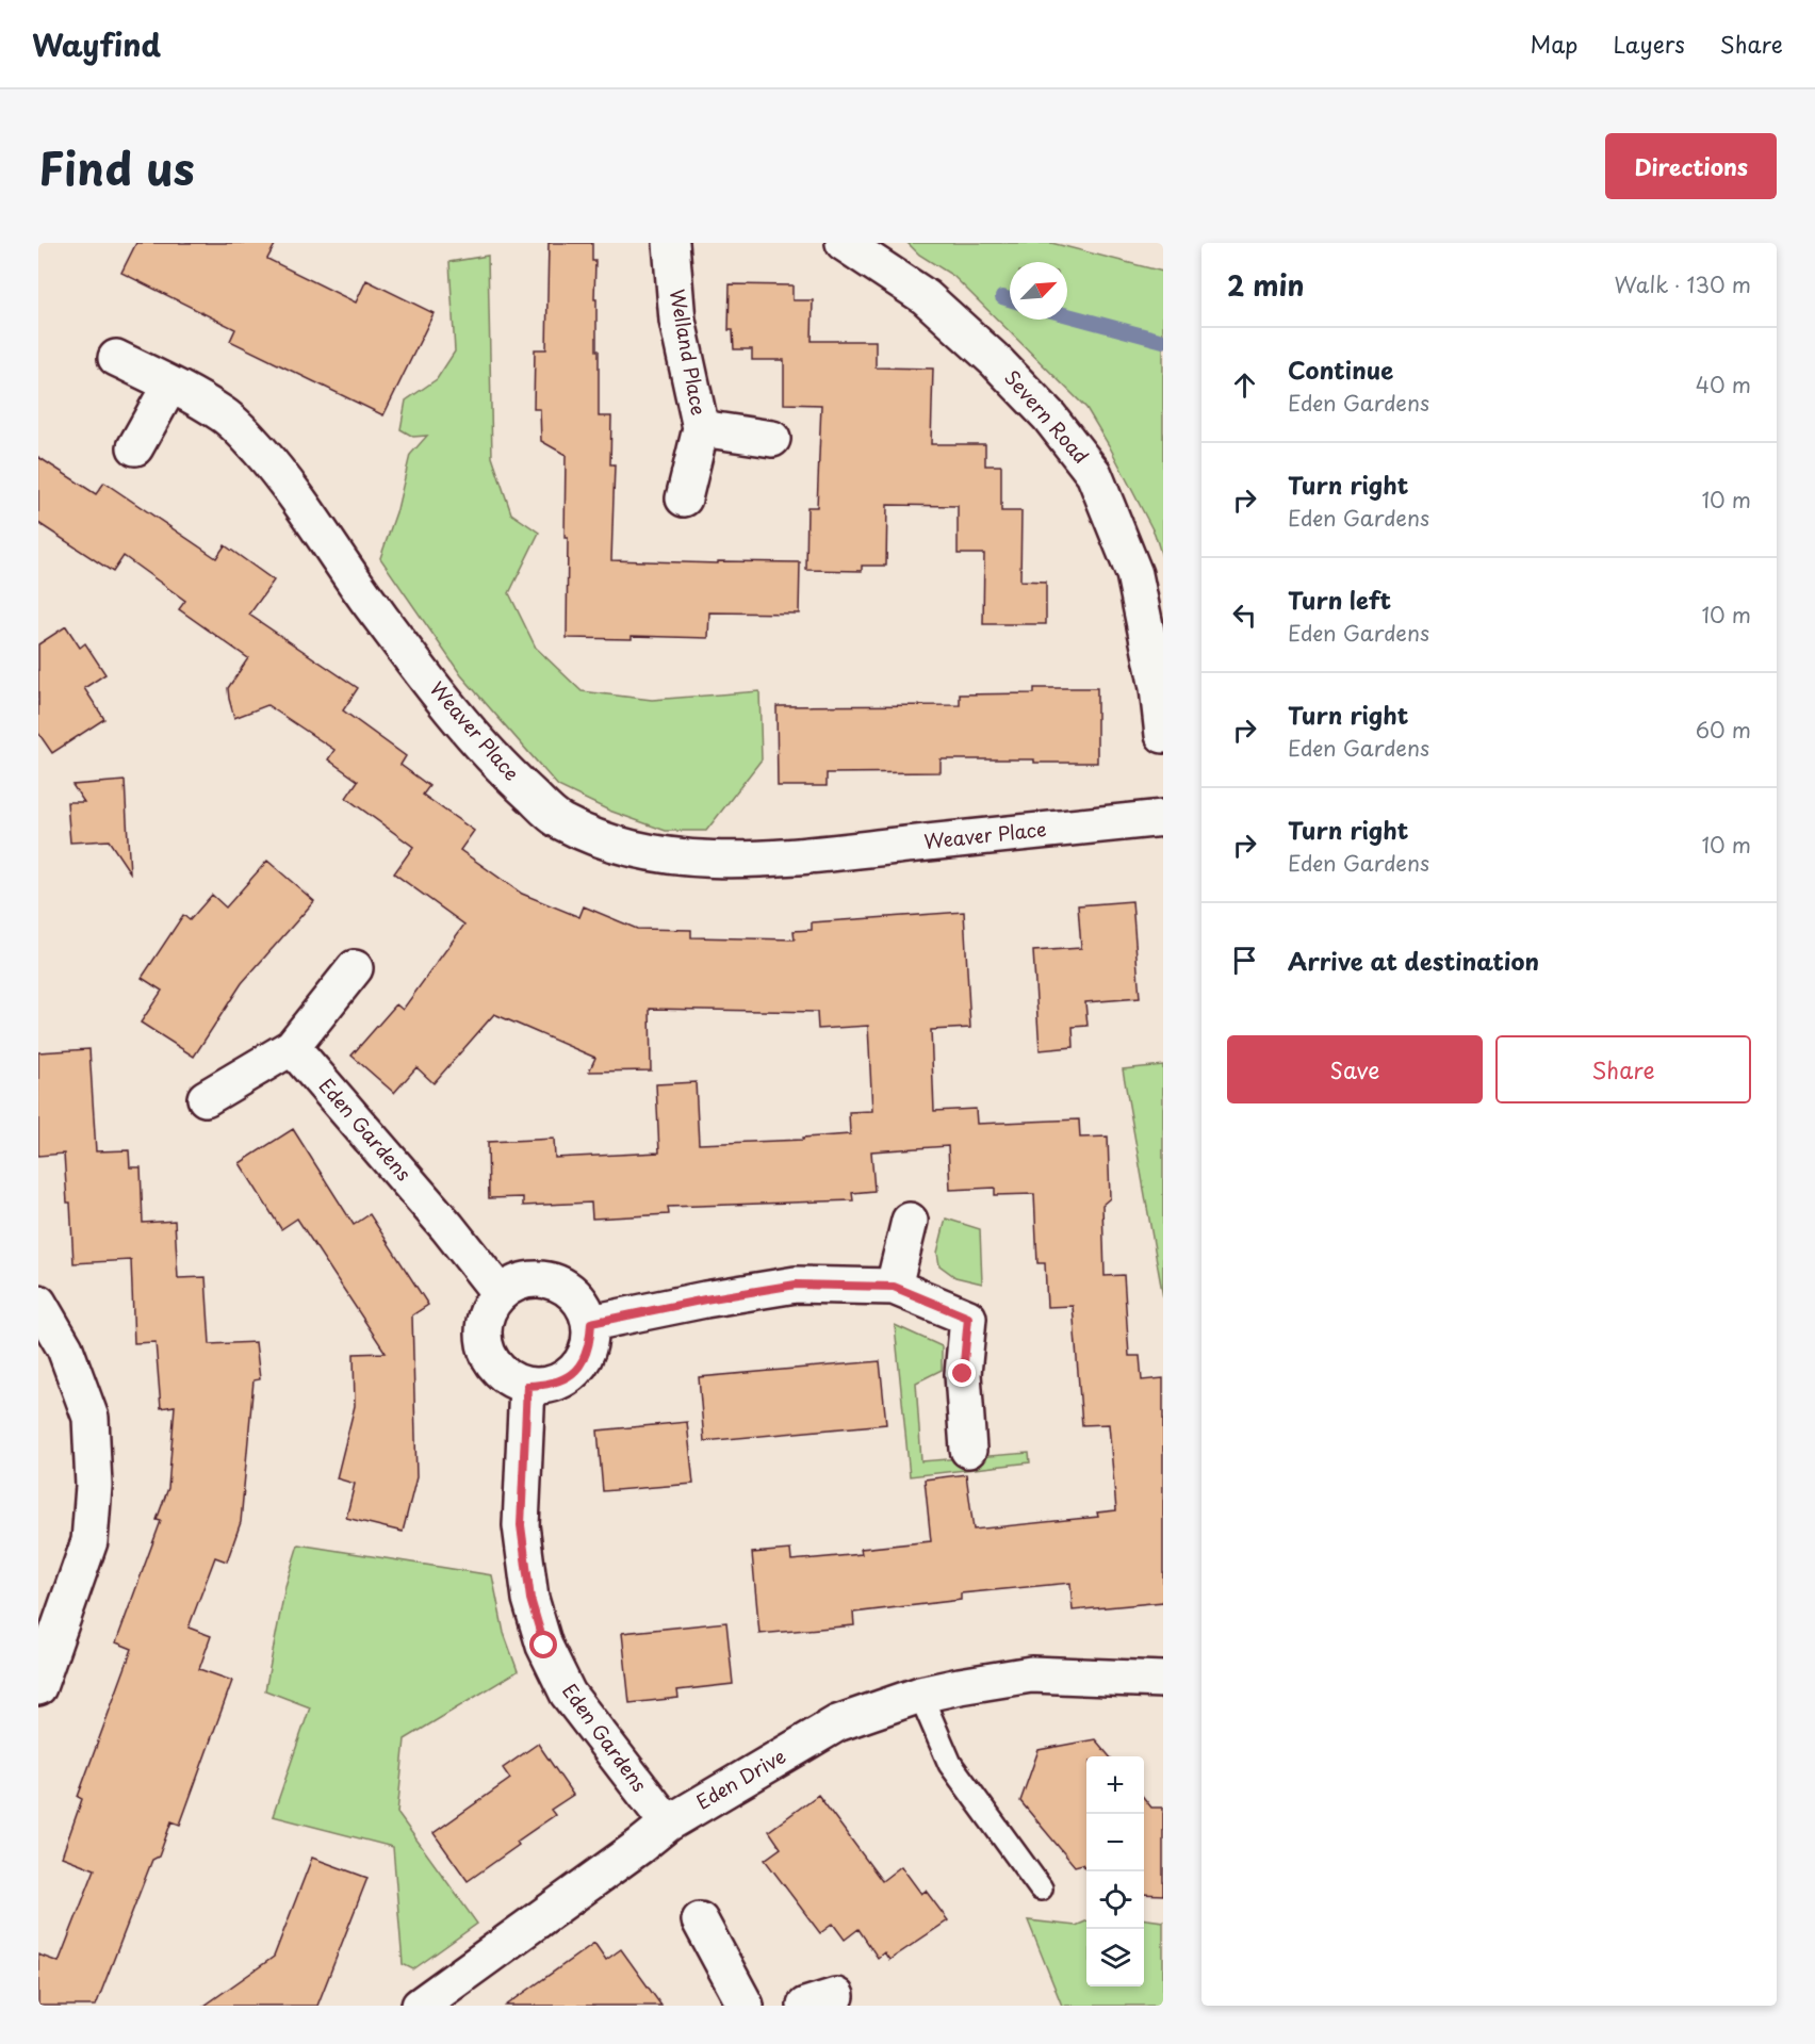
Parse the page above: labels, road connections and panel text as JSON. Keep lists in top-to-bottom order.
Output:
{
  "streets": {
    "street": [
      "Welland Place",
      "Severn Road",
      "Weaver Place",
      "Eden Gardens",
      "Eden Drive"
    ]
  },
  "crossings": [
    ["Eden Gardens", "Eden Drive"]
  ],
  "north": "top right",
  "page": {
    "header": "Wayfind",
    "nav": ["Map", "Layers", "Share"],
    "title": "Find us",
    "buttons": [
      "Directions",
      ["Save", "Share"]
    ],
    "heading": ["2 min", "Walk · 130 m"],
    "list": [
      ["Continue", "Eden Gardens", "40 m"],
      ["Turn right", "Eden Gardens", "10 m"],
      ["Turn left", "Eden Gardens", "10 m"],
      ["Turn right", "Eden Gardens", "60 m"],
      ["Turn right", "Eden Gardens", "10 m"],
      "Arrive at destination"
    ],
    "map_buttons": ["+", "−"]
  }
}
